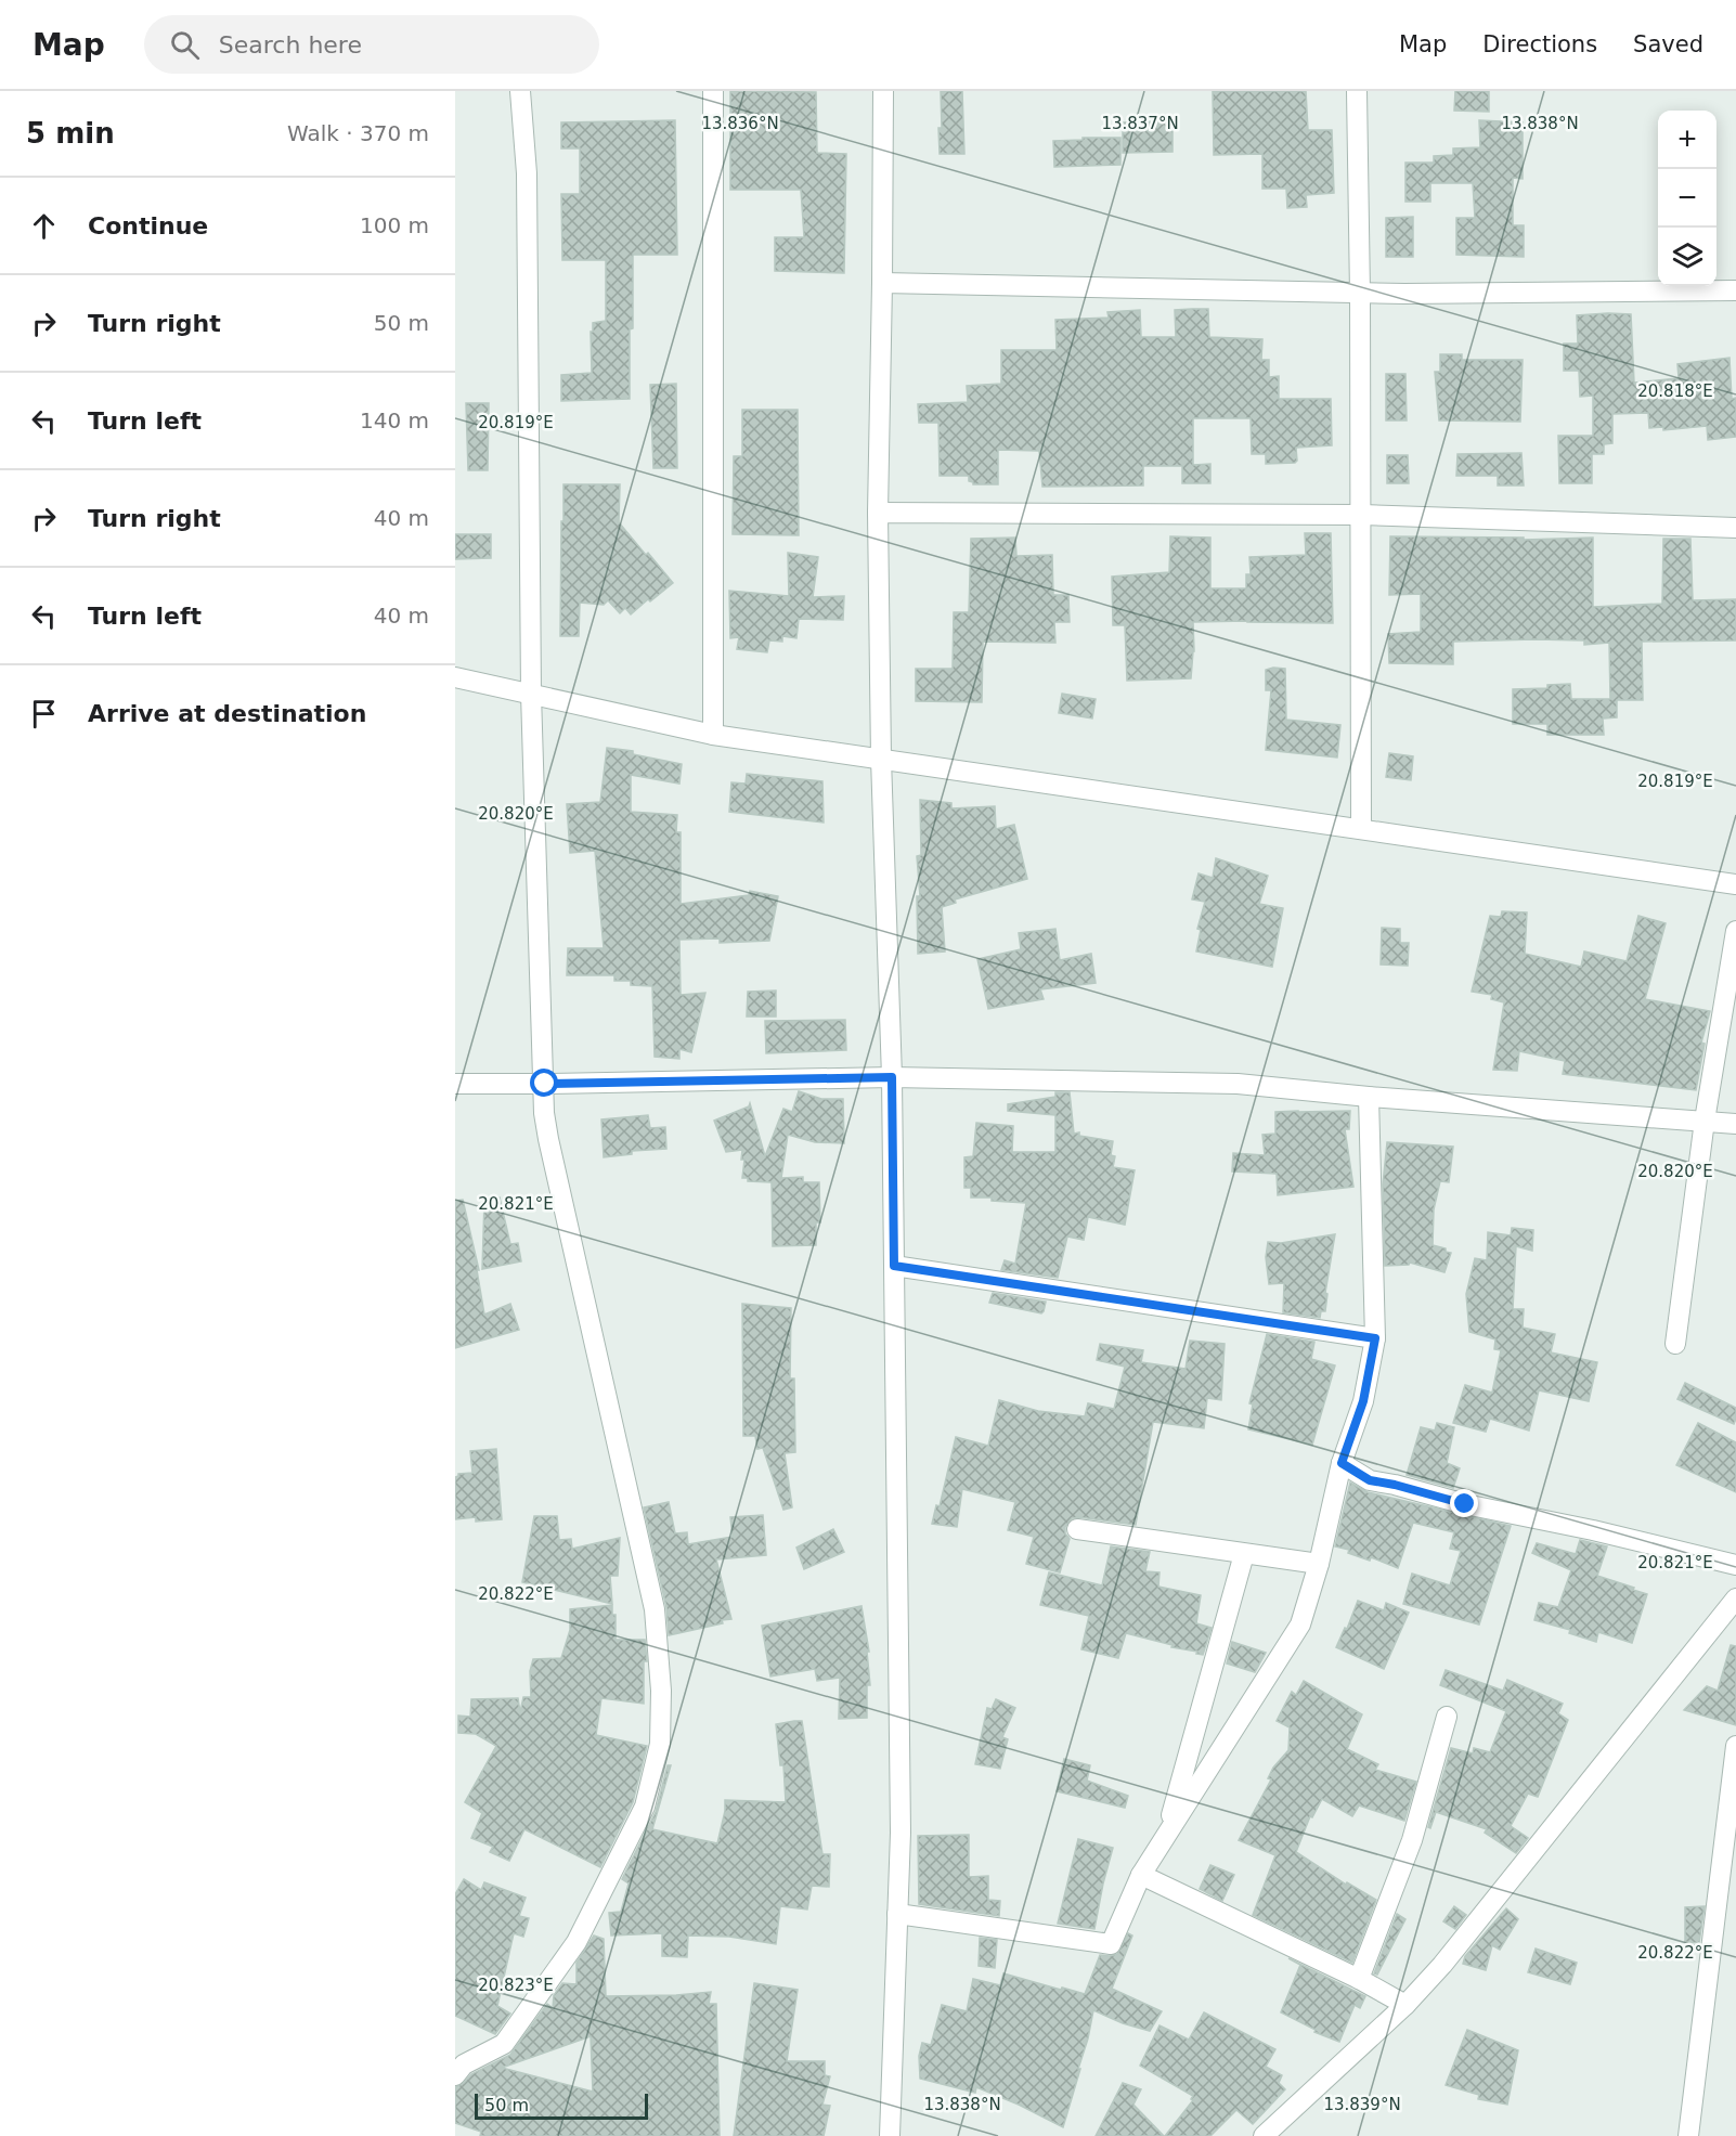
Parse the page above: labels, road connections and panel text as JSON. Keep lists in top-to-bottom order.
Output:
{
  "scale_bar": "50 m",
  "page": {
    "header": "Map",
    "search": "Search here",
    "nav": ["Map", "Directions", "Saved"],
    "heading": ["5 min", "Walk · 370 m"],
    "map_buttons": ["+", "−"],
    "list": [
      ["Continue", "100 m"],
      ["Turn right", "50 m"],
      ["Turn left", "140 m"],
      ["Turn right", "40 m"],
      ["Turn left", "40 m"],
      "Arrive at destination"
    ],
    "scale": "50 m"
  },
  "coordinates": [
    "13.836°N",
    "13.837°N",
    "13.838°N",
    "20.818°E",
    "20.819°E",
    "20.820°E",
    "20.821°E",
    "20.822°E",
    "20.823°E",
    "13.839°N"
  ]
}
